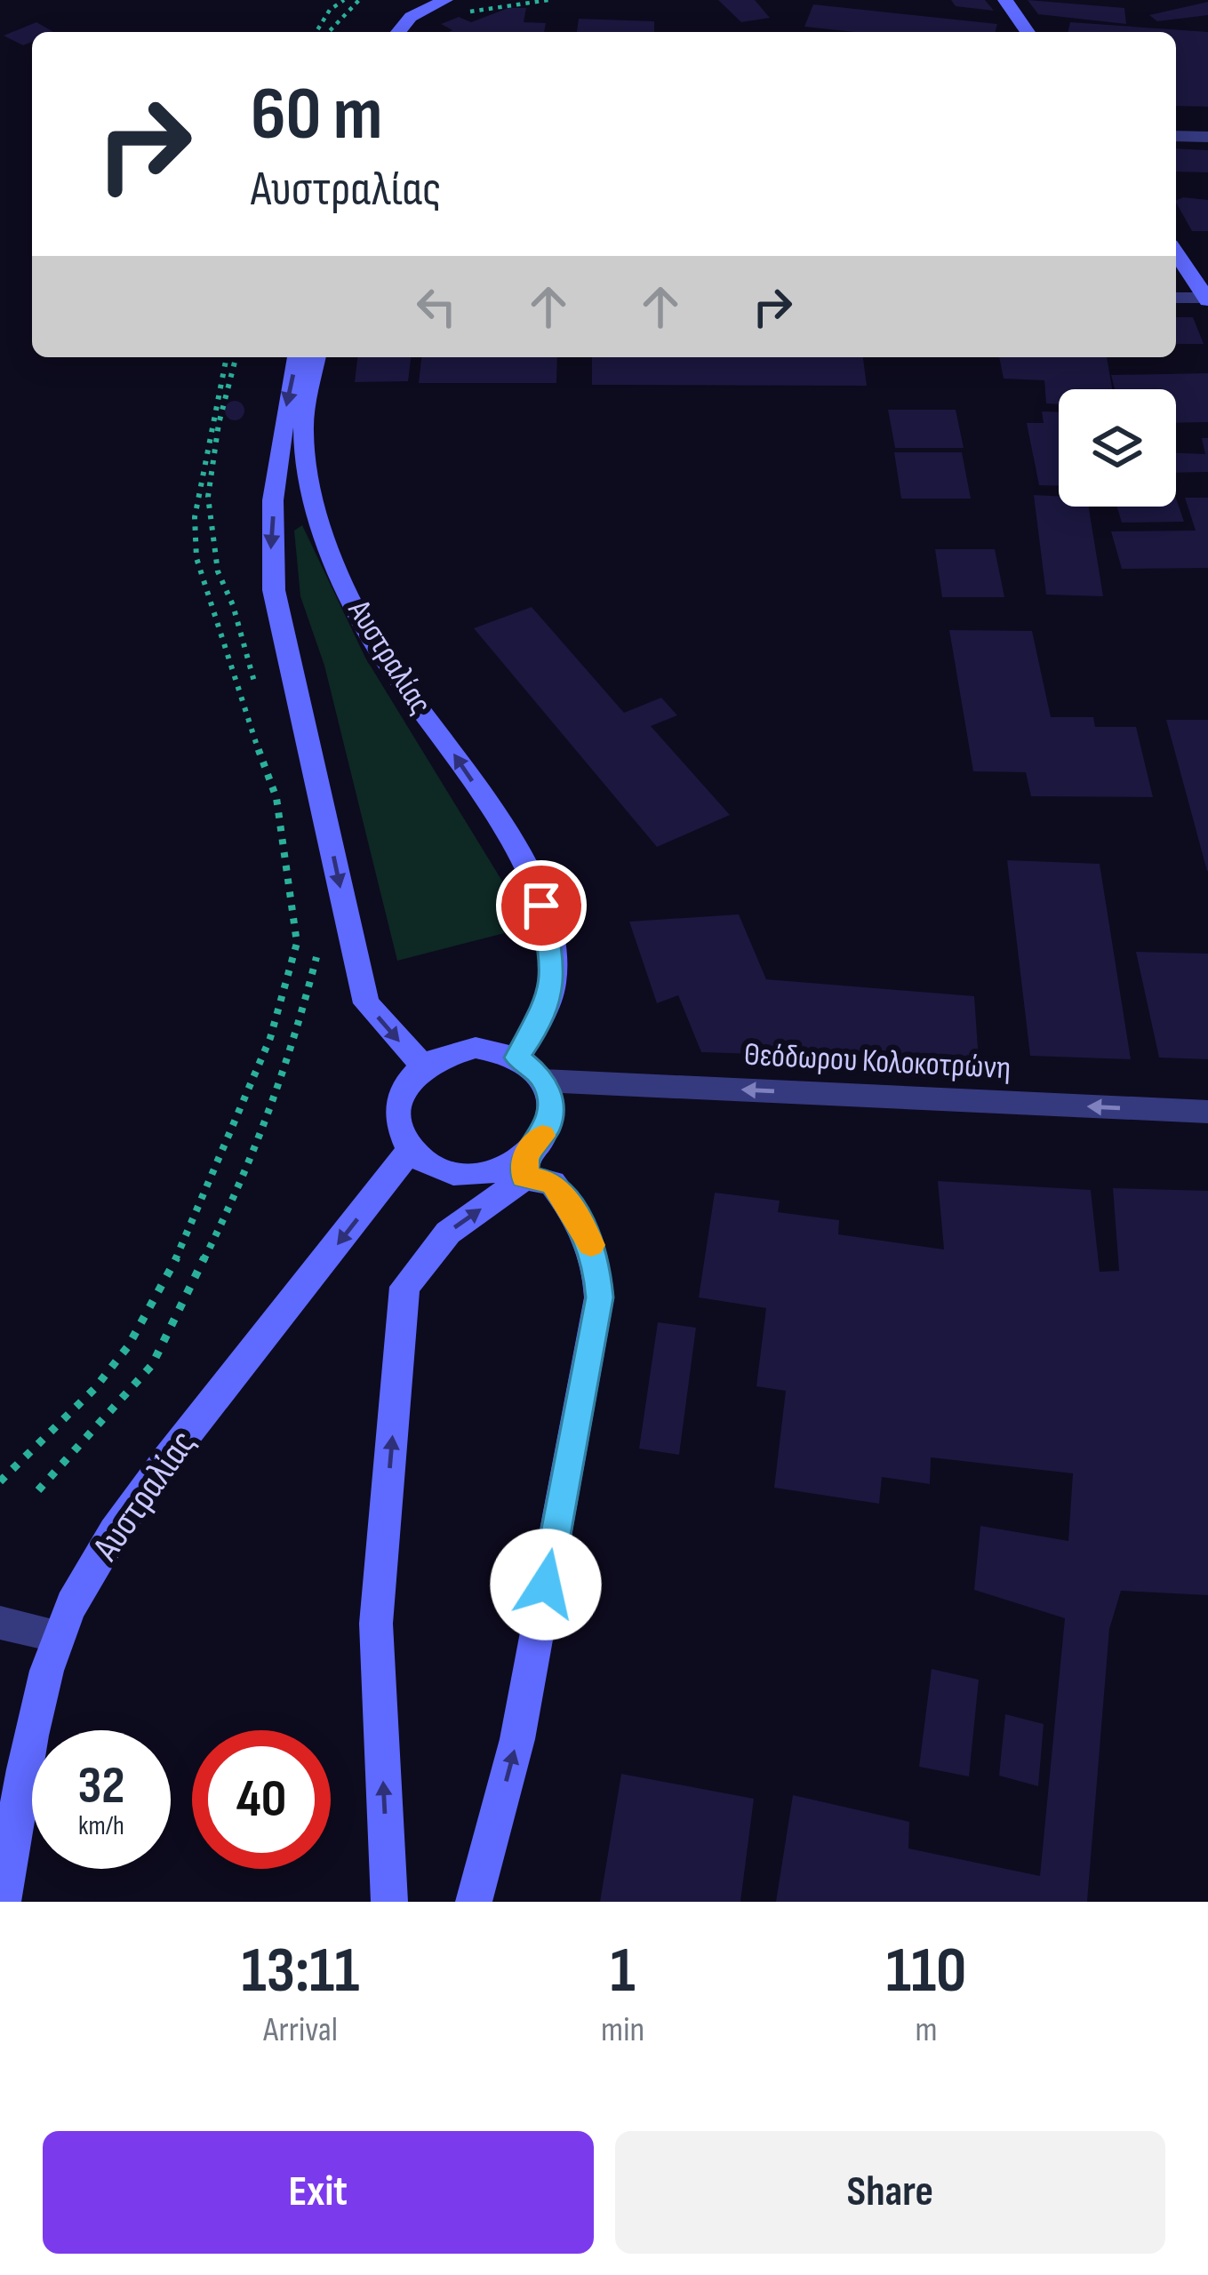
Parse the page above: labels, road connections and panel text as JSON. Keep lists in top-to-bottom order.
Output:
{
  "streets": {
    "main road": ["Αυστραλίας"],
    "street": ["Θεόδωρου Κολοκοτρώνη"]
  },
  "crossings": [
    ["Αυστραλίας", "Θεόδωρου Κολοκοτρώνη"]
  ],
  "one_way": ["Θεόδωρου Κολοκοτρώνη"],
  "page": {
    "turn": ["60 m", "Αυστραλίας"],
    "speed": "32 km/h",
    "limit": "40",
    "eta": [
      "13:11",
      "Arrival",
      "1",
      "min",
      "110",
      "m"
    ],
    "buttons": ["Exit", "Share"]
  }
}
